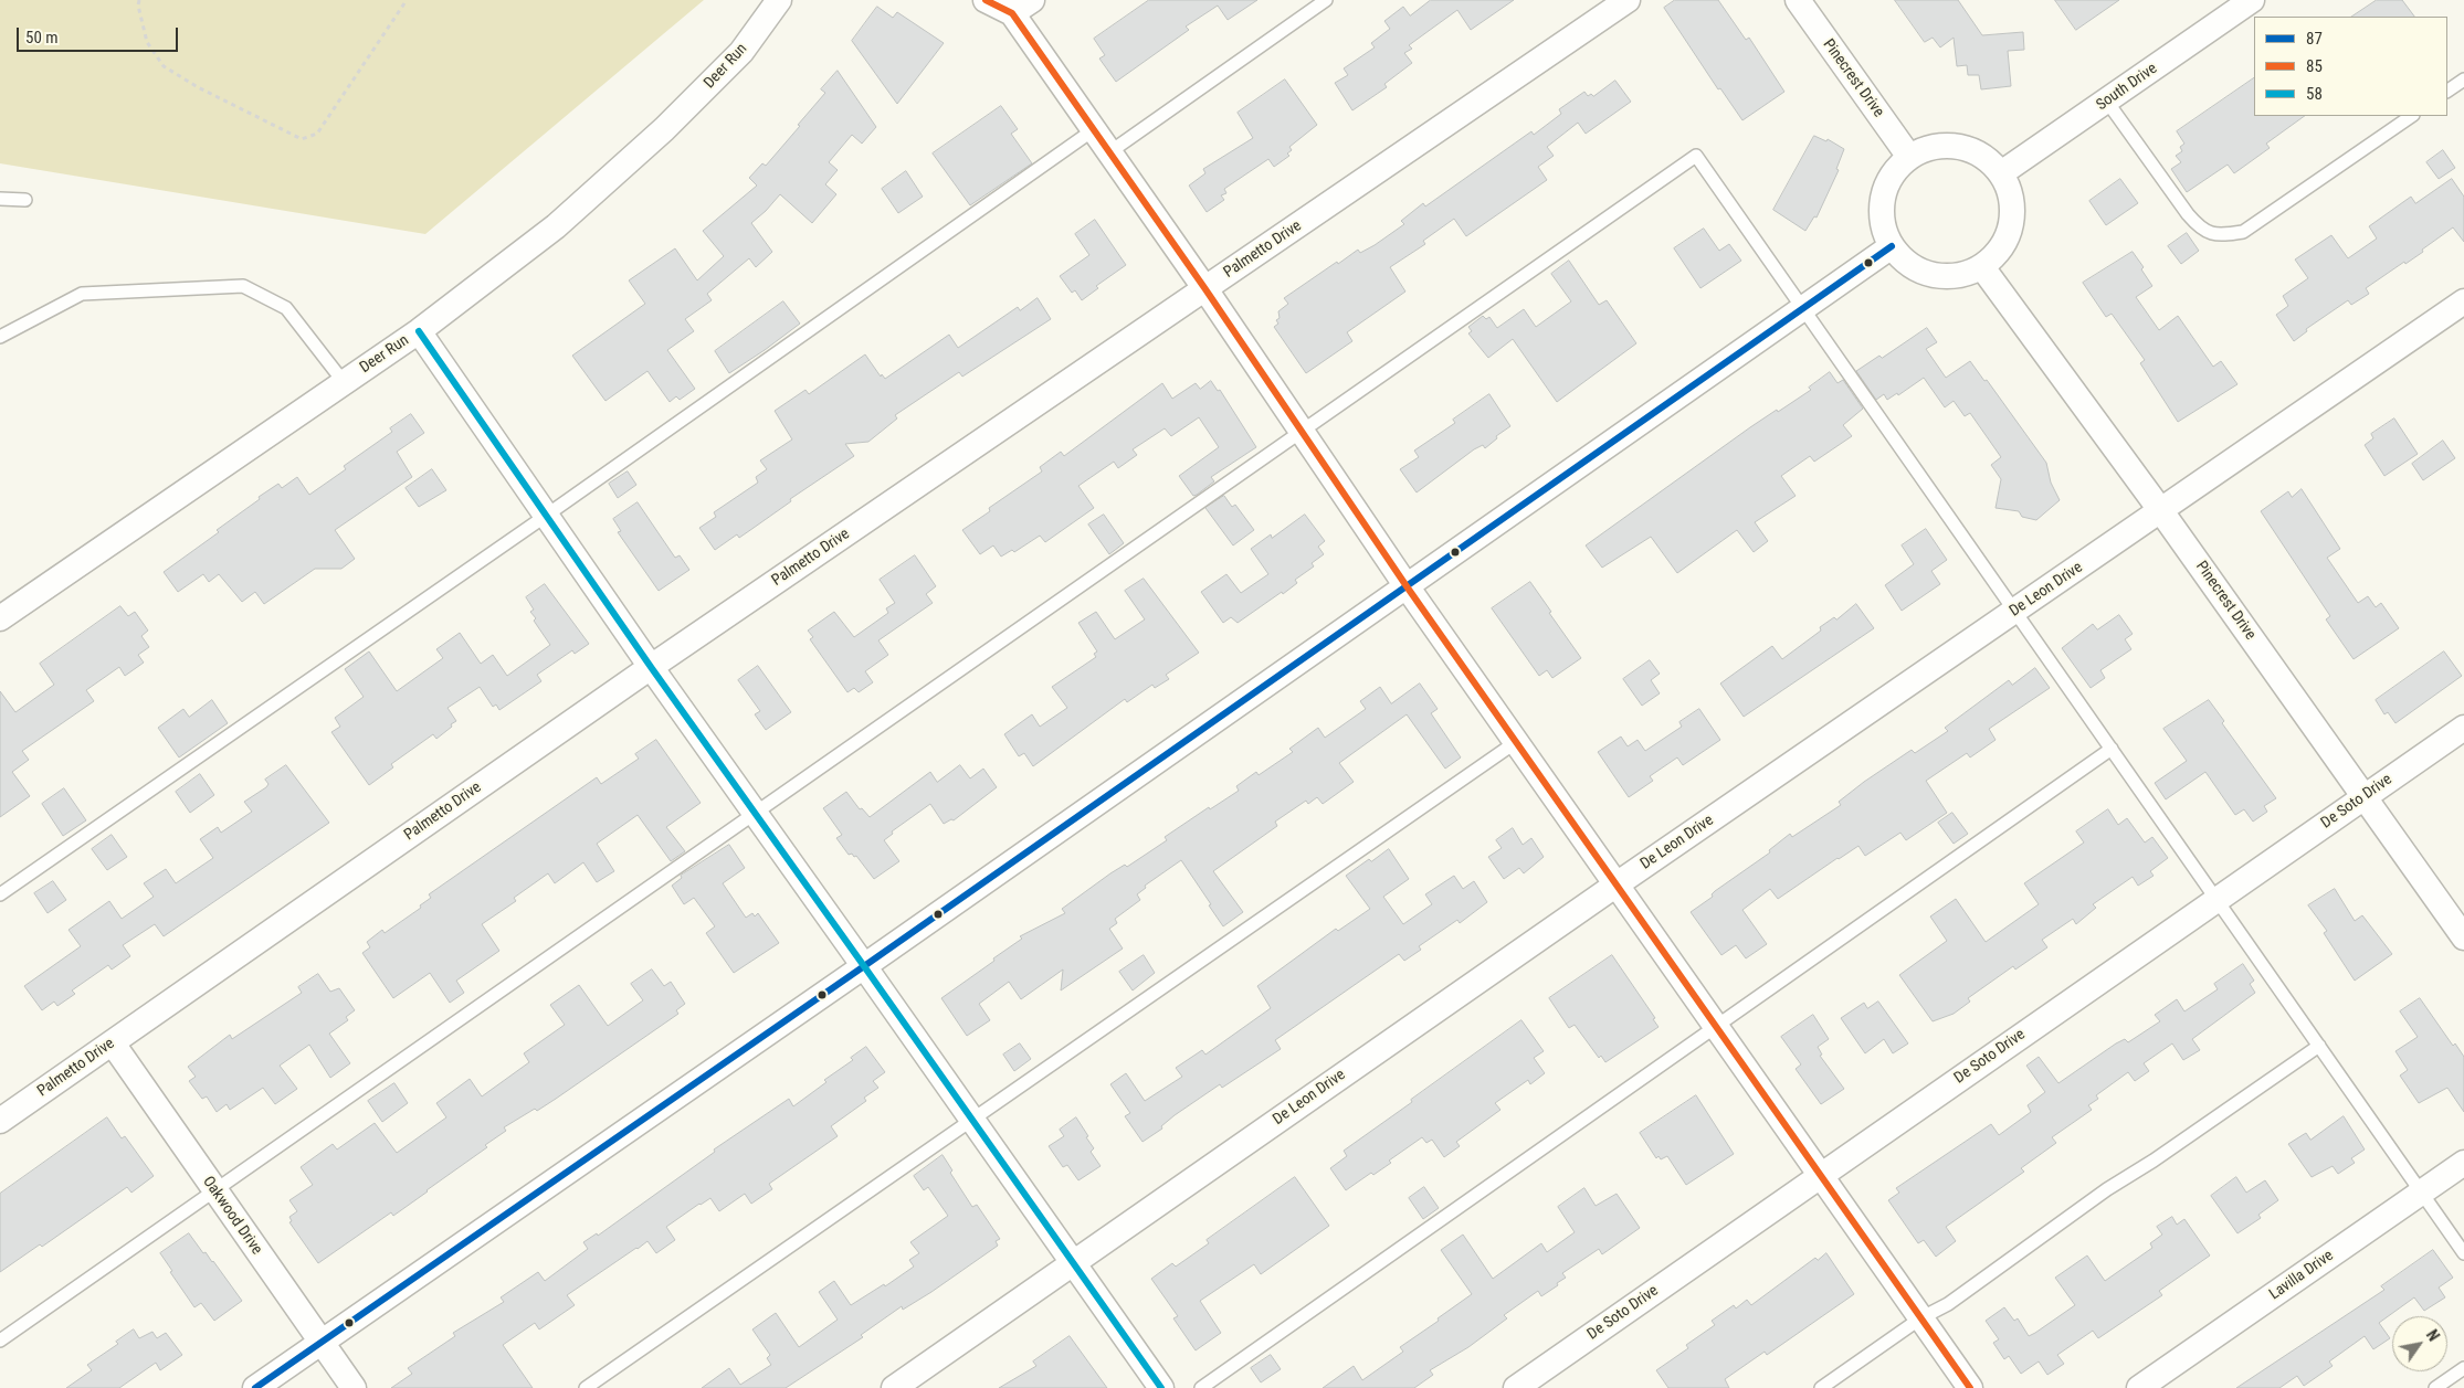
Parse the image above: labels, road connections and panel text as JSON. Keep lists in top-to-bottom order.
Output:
{
  "streets": {
    "street": [
      "Deer Run",
      "Pinecrest Drive",
      "South Drive",
      "Palmetto Drive",
      "De Leon Drive",
      "De Soto Drive",
      "Oakwood Drive",
      "Lavilla Drive"
    ]
  },
  "crossings": [
    ["Pinecrest Drive", "South Drive"],
    ["Pinecrest Drive", "De Leon Drive"],
    ["Pinecrest Drive", "De Soto Drive"],
    ["Palmetto Drive", "Oakwood Drive"]
  ],
  "lines": ["transit line 85", "transit line 87", "transit line 58"],
  "legend": ["87", "85", "58"],
  "scale_bar": "50 m",
  "north": "top right"
}
